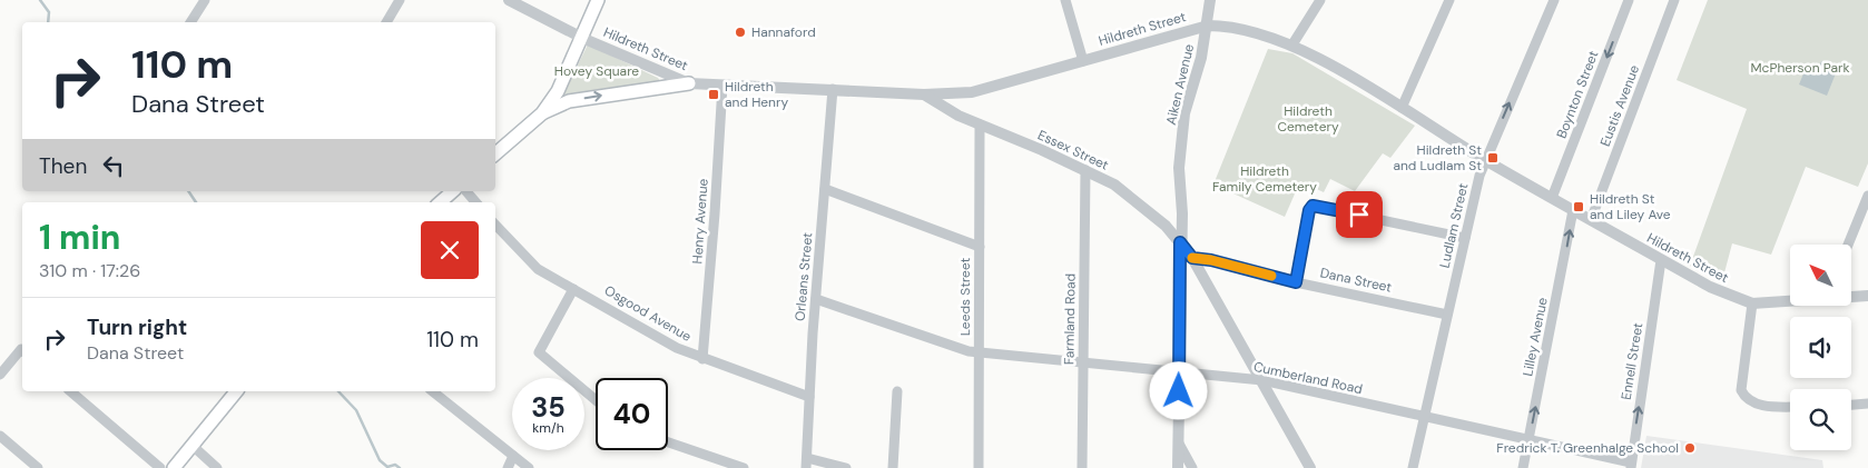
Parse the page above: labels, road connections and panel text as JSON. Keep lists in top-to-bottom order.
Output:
{
  "streets": {
    "street": [
      "Hildreth Street",
      "Aiken Avenue",
      "Boynton Street",
      "Eustis Avenue",
      "Essex Street",
      "Henry Avenue",
      "Ludlam Street",
      "Orleans Street",
      "Dana Street",
      "Leeds Street",
      "Osgood Avenue",
      "Farmland Road",
      "Lilley Avenue",
      "Ennell Street",
      "Cumberland Road"
    ]
  },
  "crossings": [
    ["Hildreth Street", "Aiken Avenue"],
    ["Hildreth Street", "Boynton Street"],
    ["Hildreth Street", "Eustis Avenue"],
    ["Hildreth Street", "Essex Street"],
    ["Hildreth Street", "Henry Avenue"],
    ["Hildreth Street", "Ludlam Street"],
    ["Hildreth Street", "Orleans Street"],
    ["Hildreth Street", "Lilley Avenue"],
    ["Hildreth Street", "Ennell Street"],
    ["Aiken Avenue", "Essex Street"],
    ["Aiken Avenue", "Cumberland Road"],
    ["Essex Street", "Dana Street"],
    ["Essex Street", "Leeds Street"],
    ["Essex Street", "Farmland Road"],
    ["Henry Avenue", "Osgood Avenue"],
    ["Ludlam Street", "Dana Street"],
    ["Ludlam Street", "Cumberland Road"],
    ["Orleans Street", "Osgood Avenue"],
    ["Orleans Street", "Cumberland Road"],
    ["Leeds Street", "Cumberland Road"],
    ["Farmland Road", "Cumberland Road"],
    ["Lilley Avenue", "Cumberland Road"],
    ["Ennell Street", "Cumberland Road"]
  ],
  "one_way": [
    "Boynton Street",
    "Ludlam Street",
    "Lilley Avenue",
    "Ennell Street"
  ],
  "parks": [
    "McPherson Park",
    "Hovey Square",
    "Hildreth Cemetery",
    "Hildreth Family Cemetery"
  ],
  "places": {
    "other": ["Hannaford", "Fredrick T. Greenhalge School"],
    "transit": ["Hildreth and Henry", "Hildreth St and Ludlam St", "Hildreth St and Liley Ave"]
  },
  "north": "top left",
  "page": {
    "turn": ["110 m", "Dana Street"],
    "then": "Then",
    "heading": ["1 min", "310 m · 17:26"],
    "list": [
      {
        "name": "Turn right",
        "note": "Dana Street",
        "value": "110 m"
      }
    ],
    "speed": "35 km/h",
    "limit": "40"
  }
}
